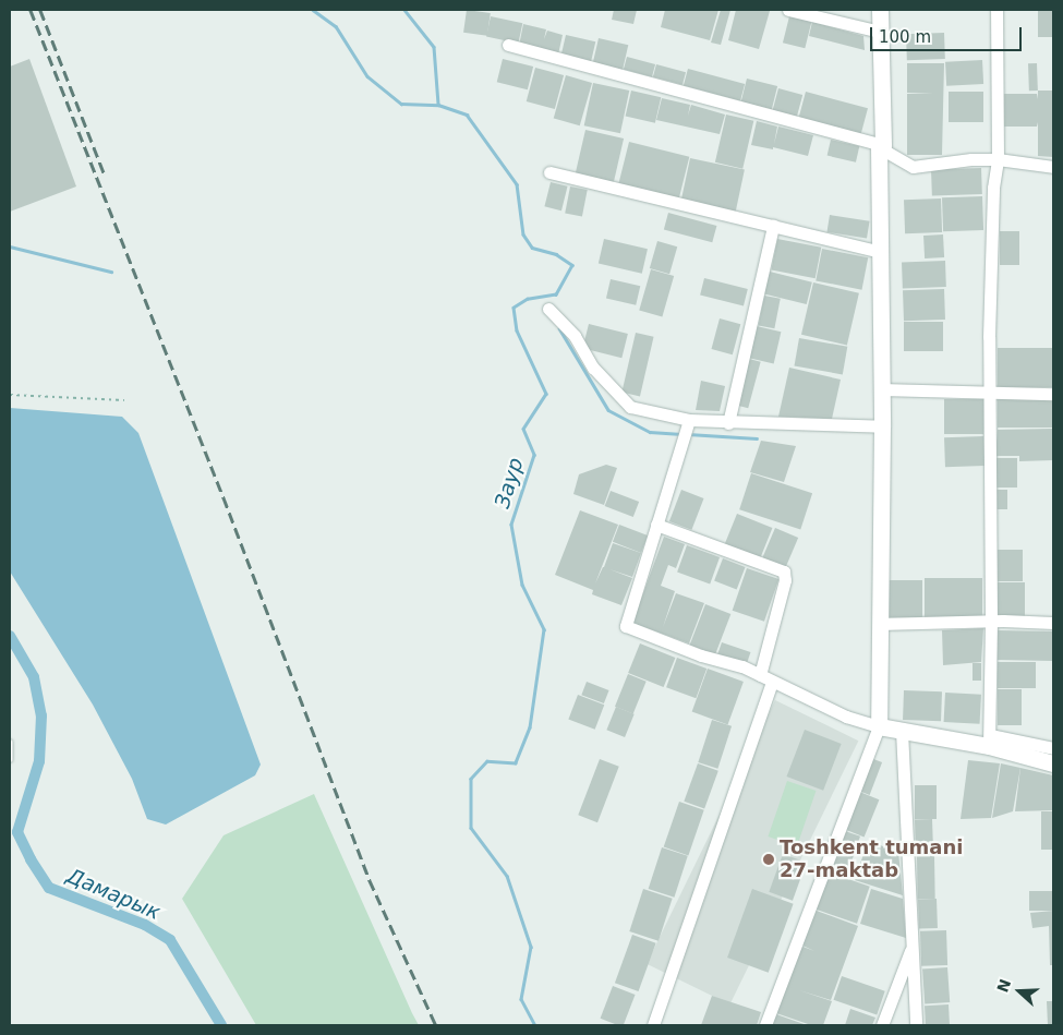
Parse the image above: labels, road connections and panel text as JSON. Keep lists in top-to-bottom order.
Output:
{
  "water": ["Заур", "Дамарык"],
  "places": ["Toshkent tumani 27-maktab"],
  "scale_bar": "100 m",
  "north": "left"
}
